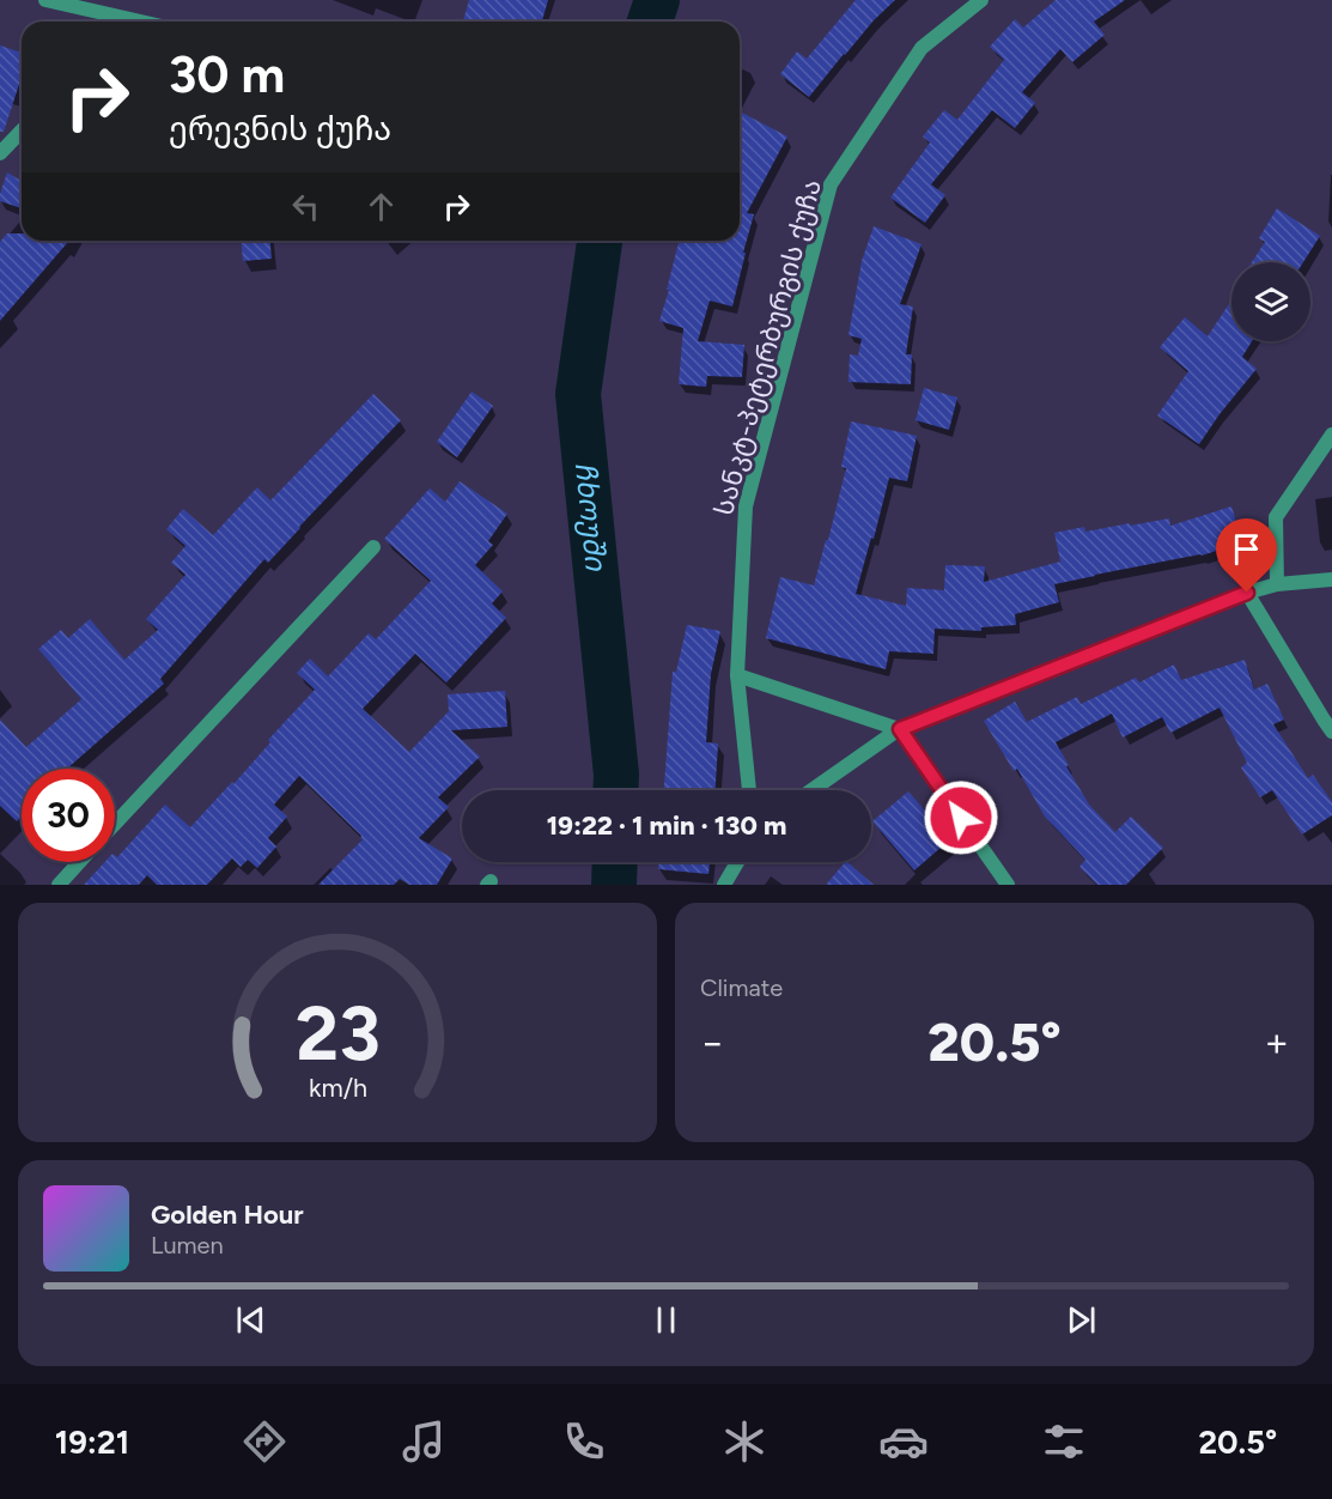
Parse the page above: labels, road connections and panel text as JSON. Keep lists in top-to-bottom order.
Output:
{
  "streets": {
    "street": ["სანკტ-პეტერბურგის ქუჩა"]
  },
  "water": ["ჩხოუში"],
  "page": {
    "turn": ["30 m", "ერევნის ქუჩა"],
    "limit": "30",
    "trip": "19:22 · 1 min · 130 m",
    "tile": "Climate",
    "heat": ["−", "20.5°", "+"],
    "song": ["Golden Hour", "Lumen"],
    "tabs": ["19:21", "20.5°"],
    "gauge": ["23", "km/h"]
  }
}
